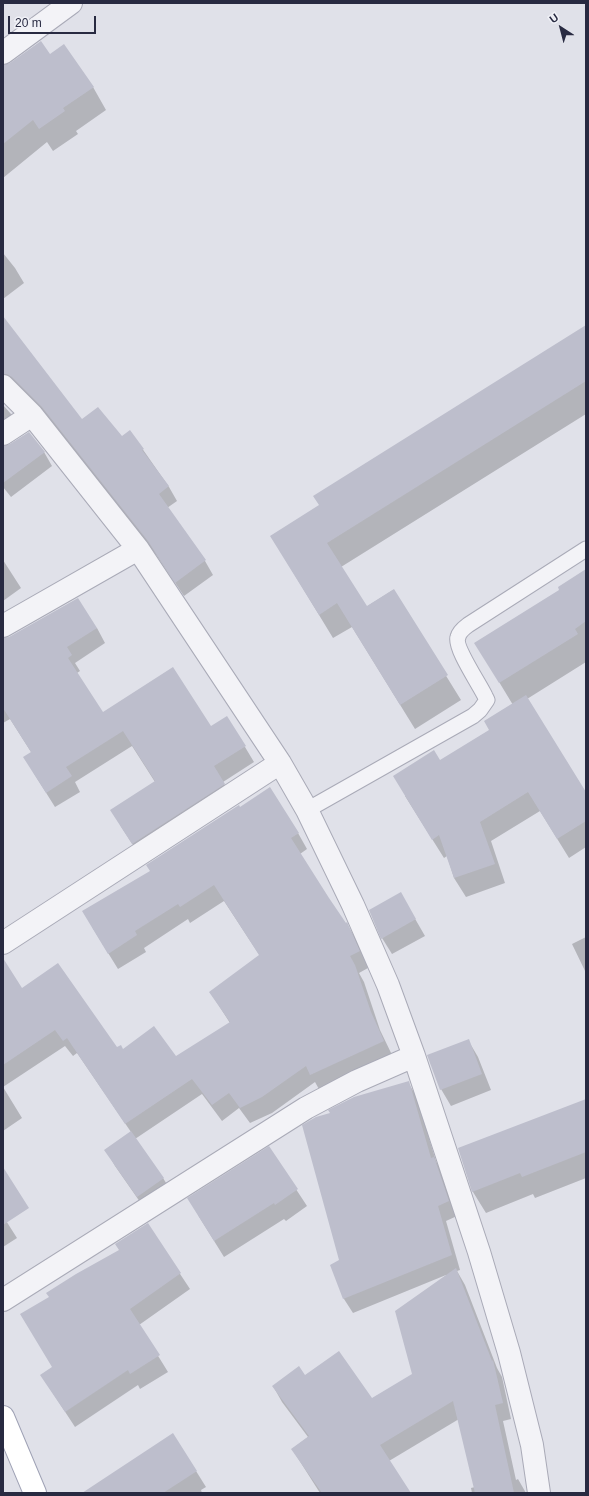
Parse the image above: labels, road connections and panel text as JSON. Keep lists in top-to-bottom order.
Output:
{
  "scale_bar": "20 m",
  "north": "top left"
}
